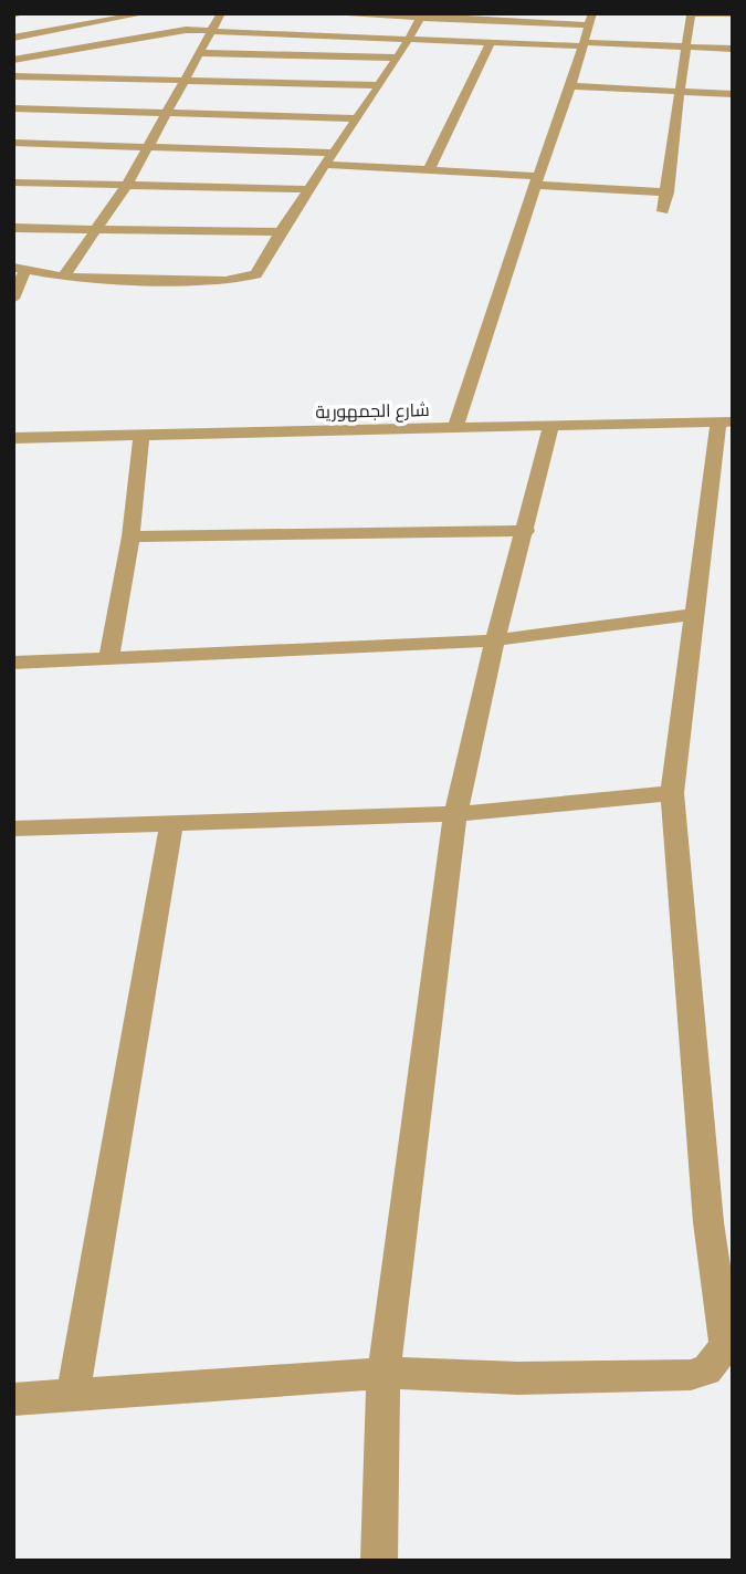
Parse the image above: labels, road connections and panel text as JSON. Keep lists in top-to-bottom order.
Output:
{
  "streets": {
    "street": ["شارع الجمهورية"]
  }
}
